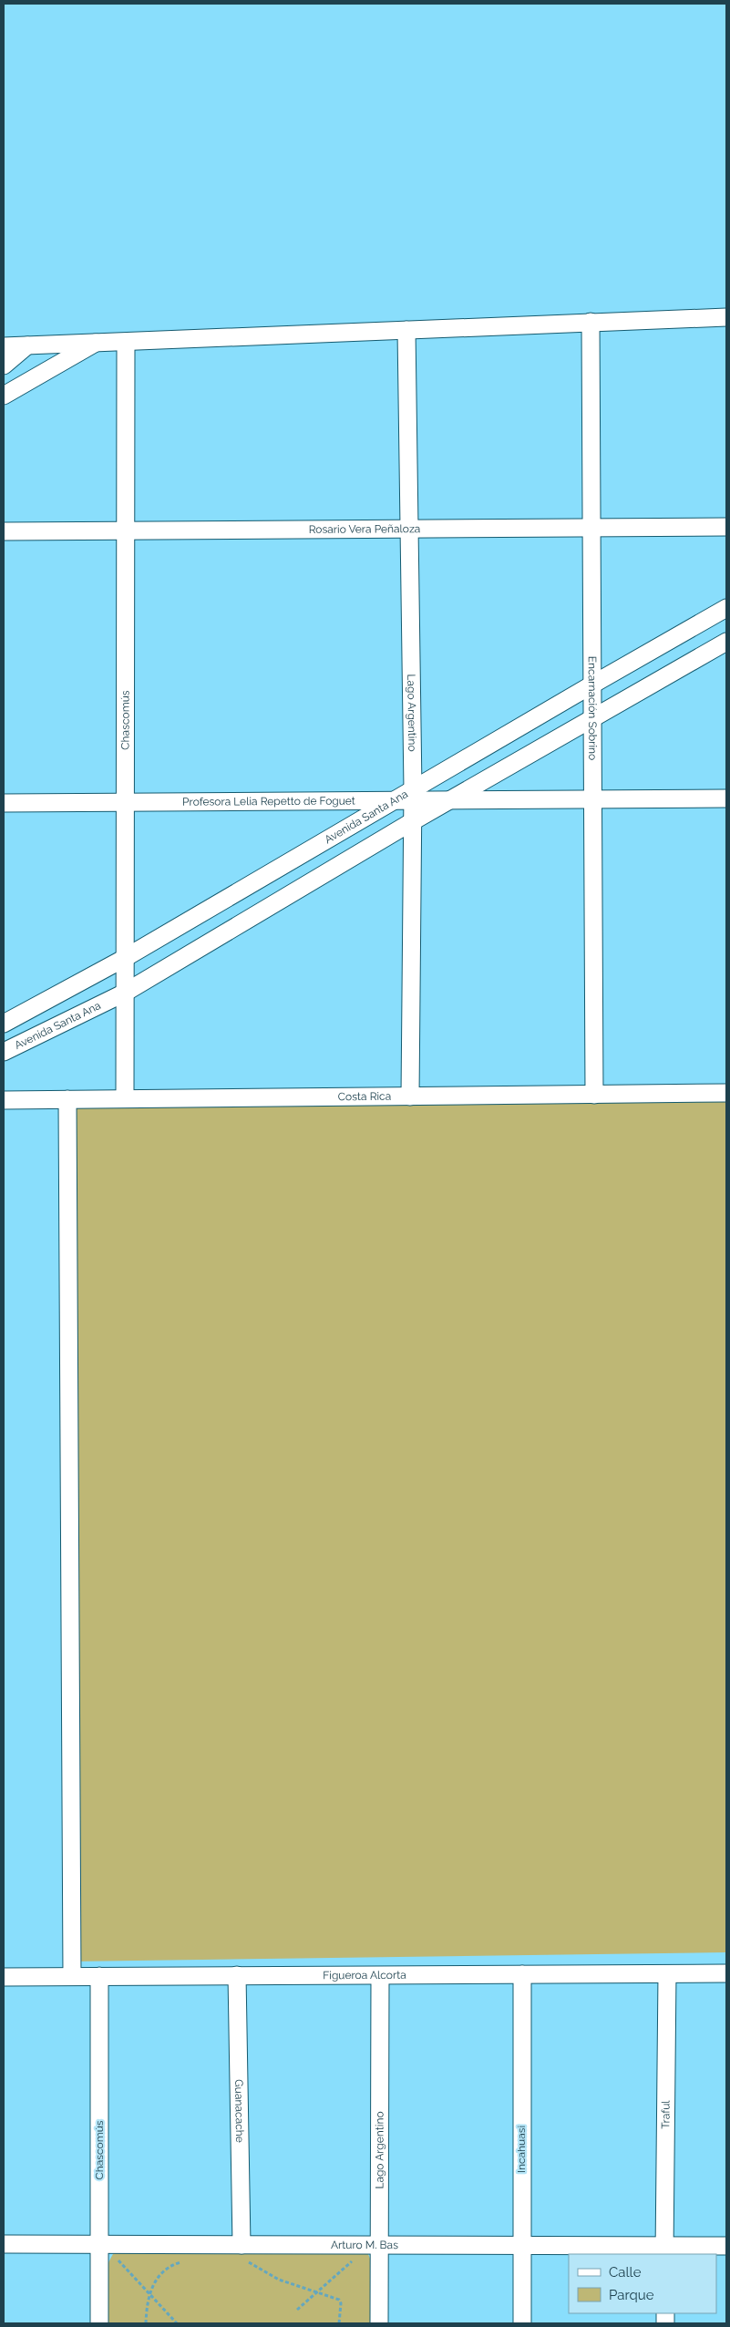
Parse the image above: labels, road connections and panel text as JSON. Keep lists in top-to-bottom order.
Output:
{
  "streets": {
    "street": [
      "Rosario Vera Peñaloza",
      "Encarnación Sobrino",
      "Lago Argentino",
      "Chascomús",
      "Profesora Lelia Repetto de Foguet",
      "Avenida Santa Ana",
      "Costa Rica",
      "Figueroa Alcorta",
      "Guanacache",
      "Traful",
      "Incahuasi",
      "Arturo M. Bas"
    ]
  },
  "crossings": [
    ["Rosario Vera Peñaloza", "Encarnación Sobrino"],
    ["Rosario Vera Peñaloza", "Lago Argentino"],
    ["Rosario Vera Peñaloza", "Chascomús"],
    ["Encarnación Sobrino", "Profesora Lelia Repetto de Foguet"],
    ["Encarnación Sobrino", "Avenida Santa Ana"],
    ["Encarnación Sobrino", "Costa Rica"],
    ["Lago Argentino", "Profesora Lelia Repetto de Foguet"],
    ["Lago Argentino", "Avenida Santa Ana"],
    ["Lago Argentino", "Costa Rica"],
    ["Lago Argentino", "Figueroa Alcorta"],
    ["Lago Argentino", "Arturo M. Bas"],
    ["Chascomús", "Profesora Lelia Repetto de Foguet"],
    ["Chascomús", "Avenida Santa Ana"],
    ["Chascomús", "Costa Rica"],
    ["Chascomús", "Figueroa Alcorta"],
    ["Chascomús", "Arturo M. Bas"],
    ["Profesora Lelia Repetto de Foguet", "Avenida Santa Ana"],
    ["Figueroa Alcorta", "Guanacache"],
    ["Figueroa Alcorta", "Traful"],
    ["Figueroa Alcorta", "Incahuasi"],
    ["Guanacache", "Arturo M. Bas"],
    ["Traful", "Arturo M. Bas"],
    ["Incahuasi", "Arturo M. Bas"]
  ],
  "legend": ["Calle", "Parque"]
}
